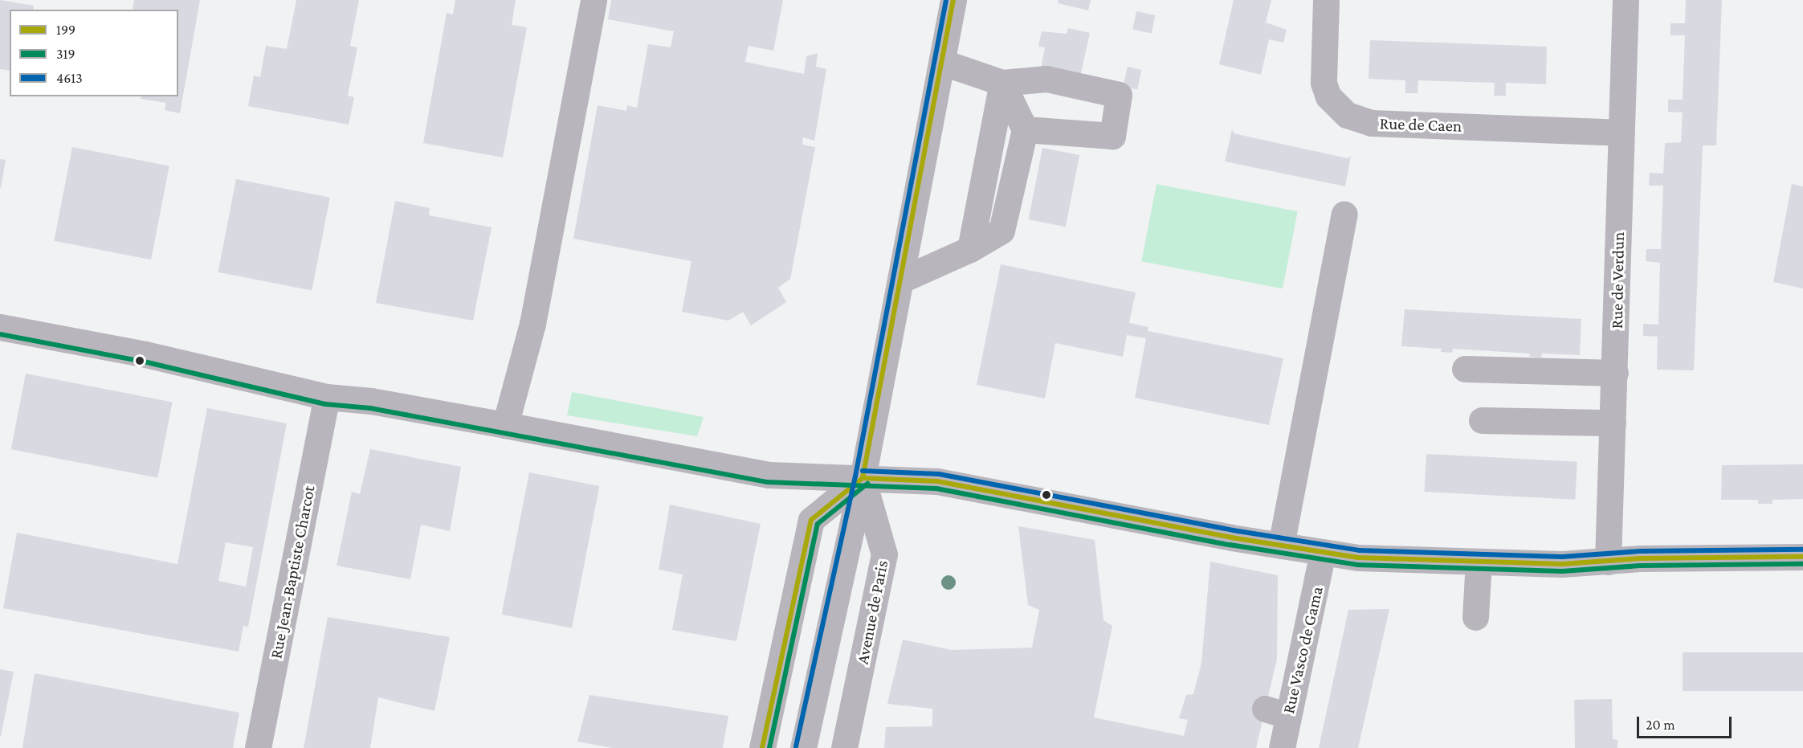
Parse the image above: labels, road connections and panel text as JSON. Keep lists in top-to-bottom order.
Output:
{
  "streets": {
    "street": [
      "Rue de Caen",
      "Rue de Verdun",
      "Rue Jean-Baptiste Charcot",
      "Avenue de Paris",
      "Rue Vasco de Gama"
    ]
  },
  "crossings": [
    ["Rue de Caen", "Rue de Verdun"]
  ],
  "lines": ["transit line 199", "transit line 4613", "transit line 319"],
  "legend": ["199", "319", "4613"],
  "scale_bar": "20 m"
}
